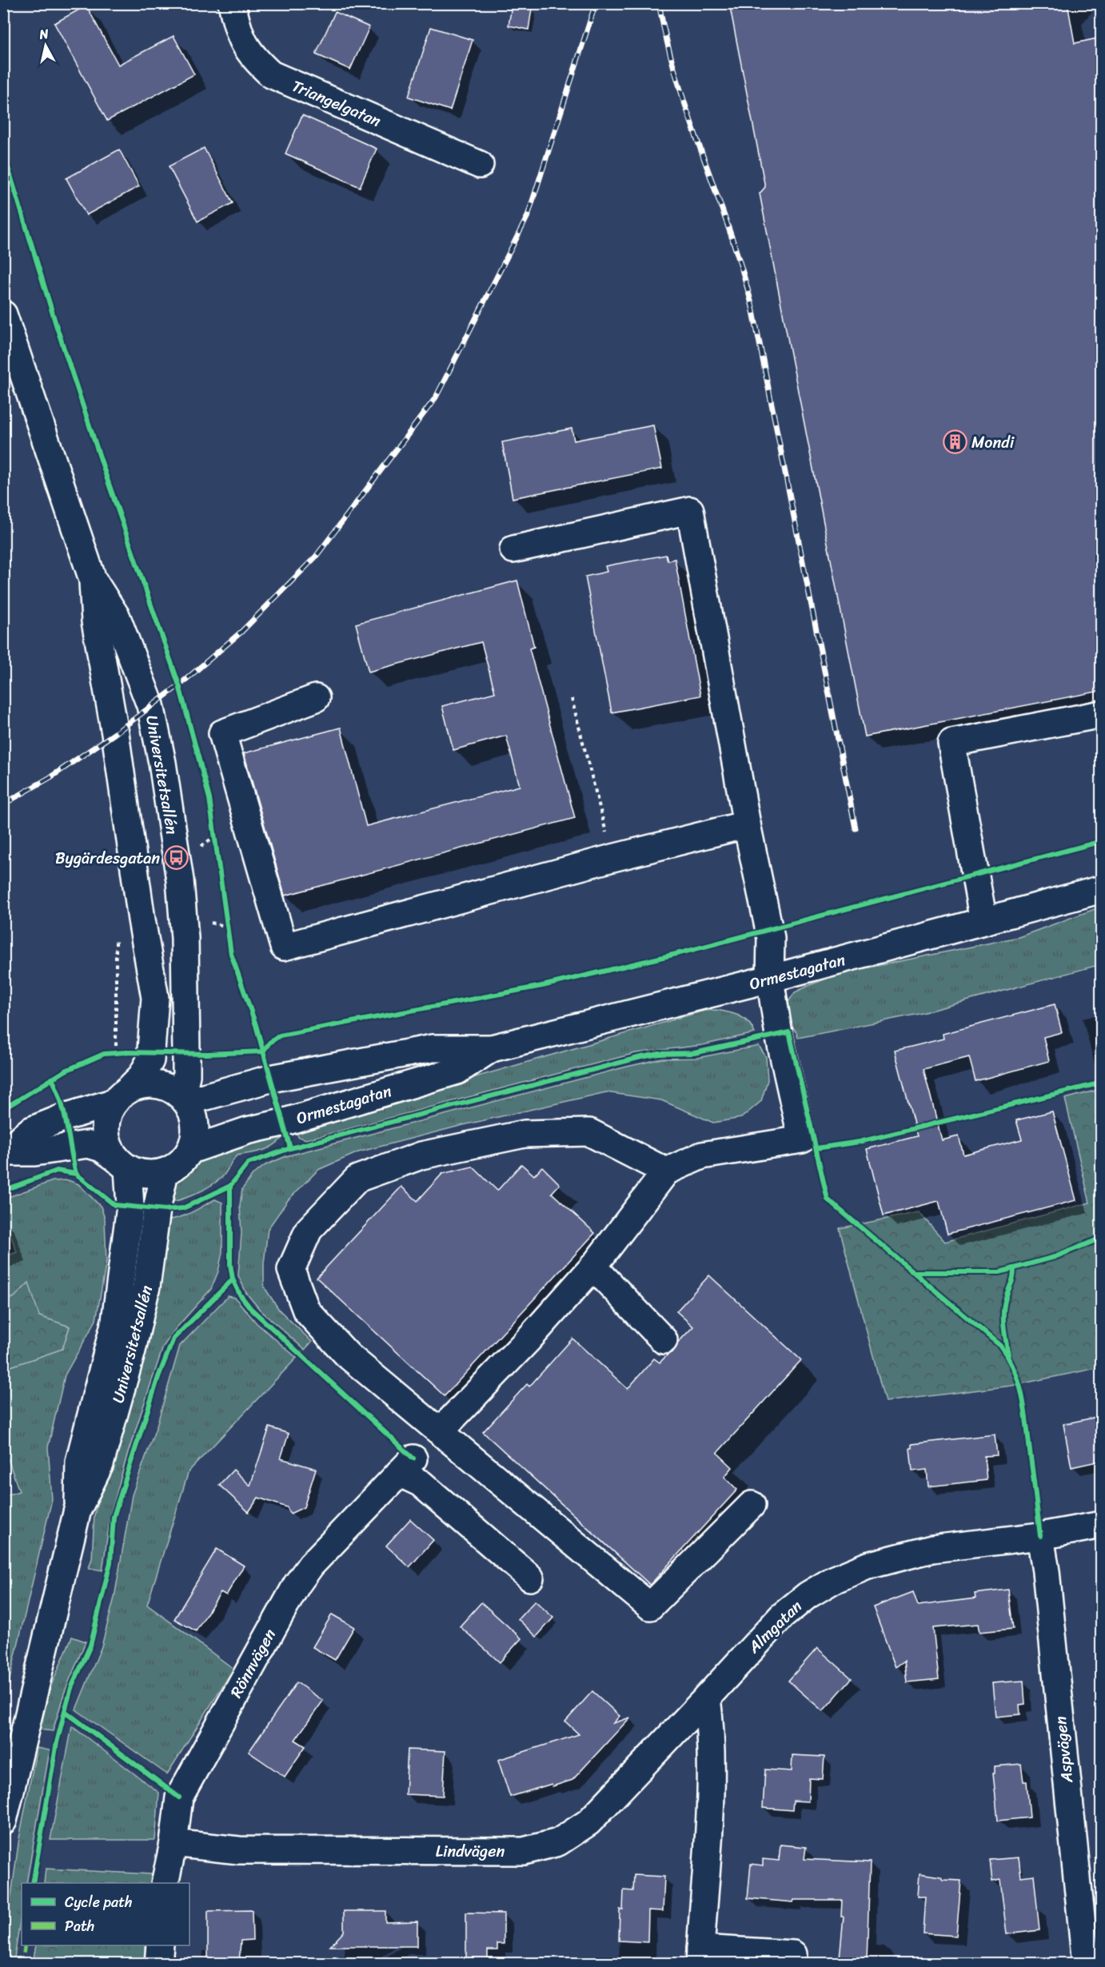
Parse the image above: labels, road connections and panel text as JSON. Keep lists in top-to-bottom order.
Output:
{
  "streets": {
    "street": [
      "Triangelgatan",
      "Universitetsallén",
      "Ormestagatan",
      "Almgatan",
      "Rönnvägen",
      "Aspvägen",
      "Lindvägen"
    ]
  },
  "crossings": [
    ["Universitetsallén", "Ormestagatan"],
    ["Almgatan", "Aspvägen"],
    ["Almgatan", "Lindvägen"],
    ["Rönnvägen", "Lindvägen"]
  ],
  "places": {
    "building": ["Mondi"],
    "bus stop": ["Bygärdesgatan"]
  },
  "legend": ["Cycle path", "Path"],
  "north": "top"
}
